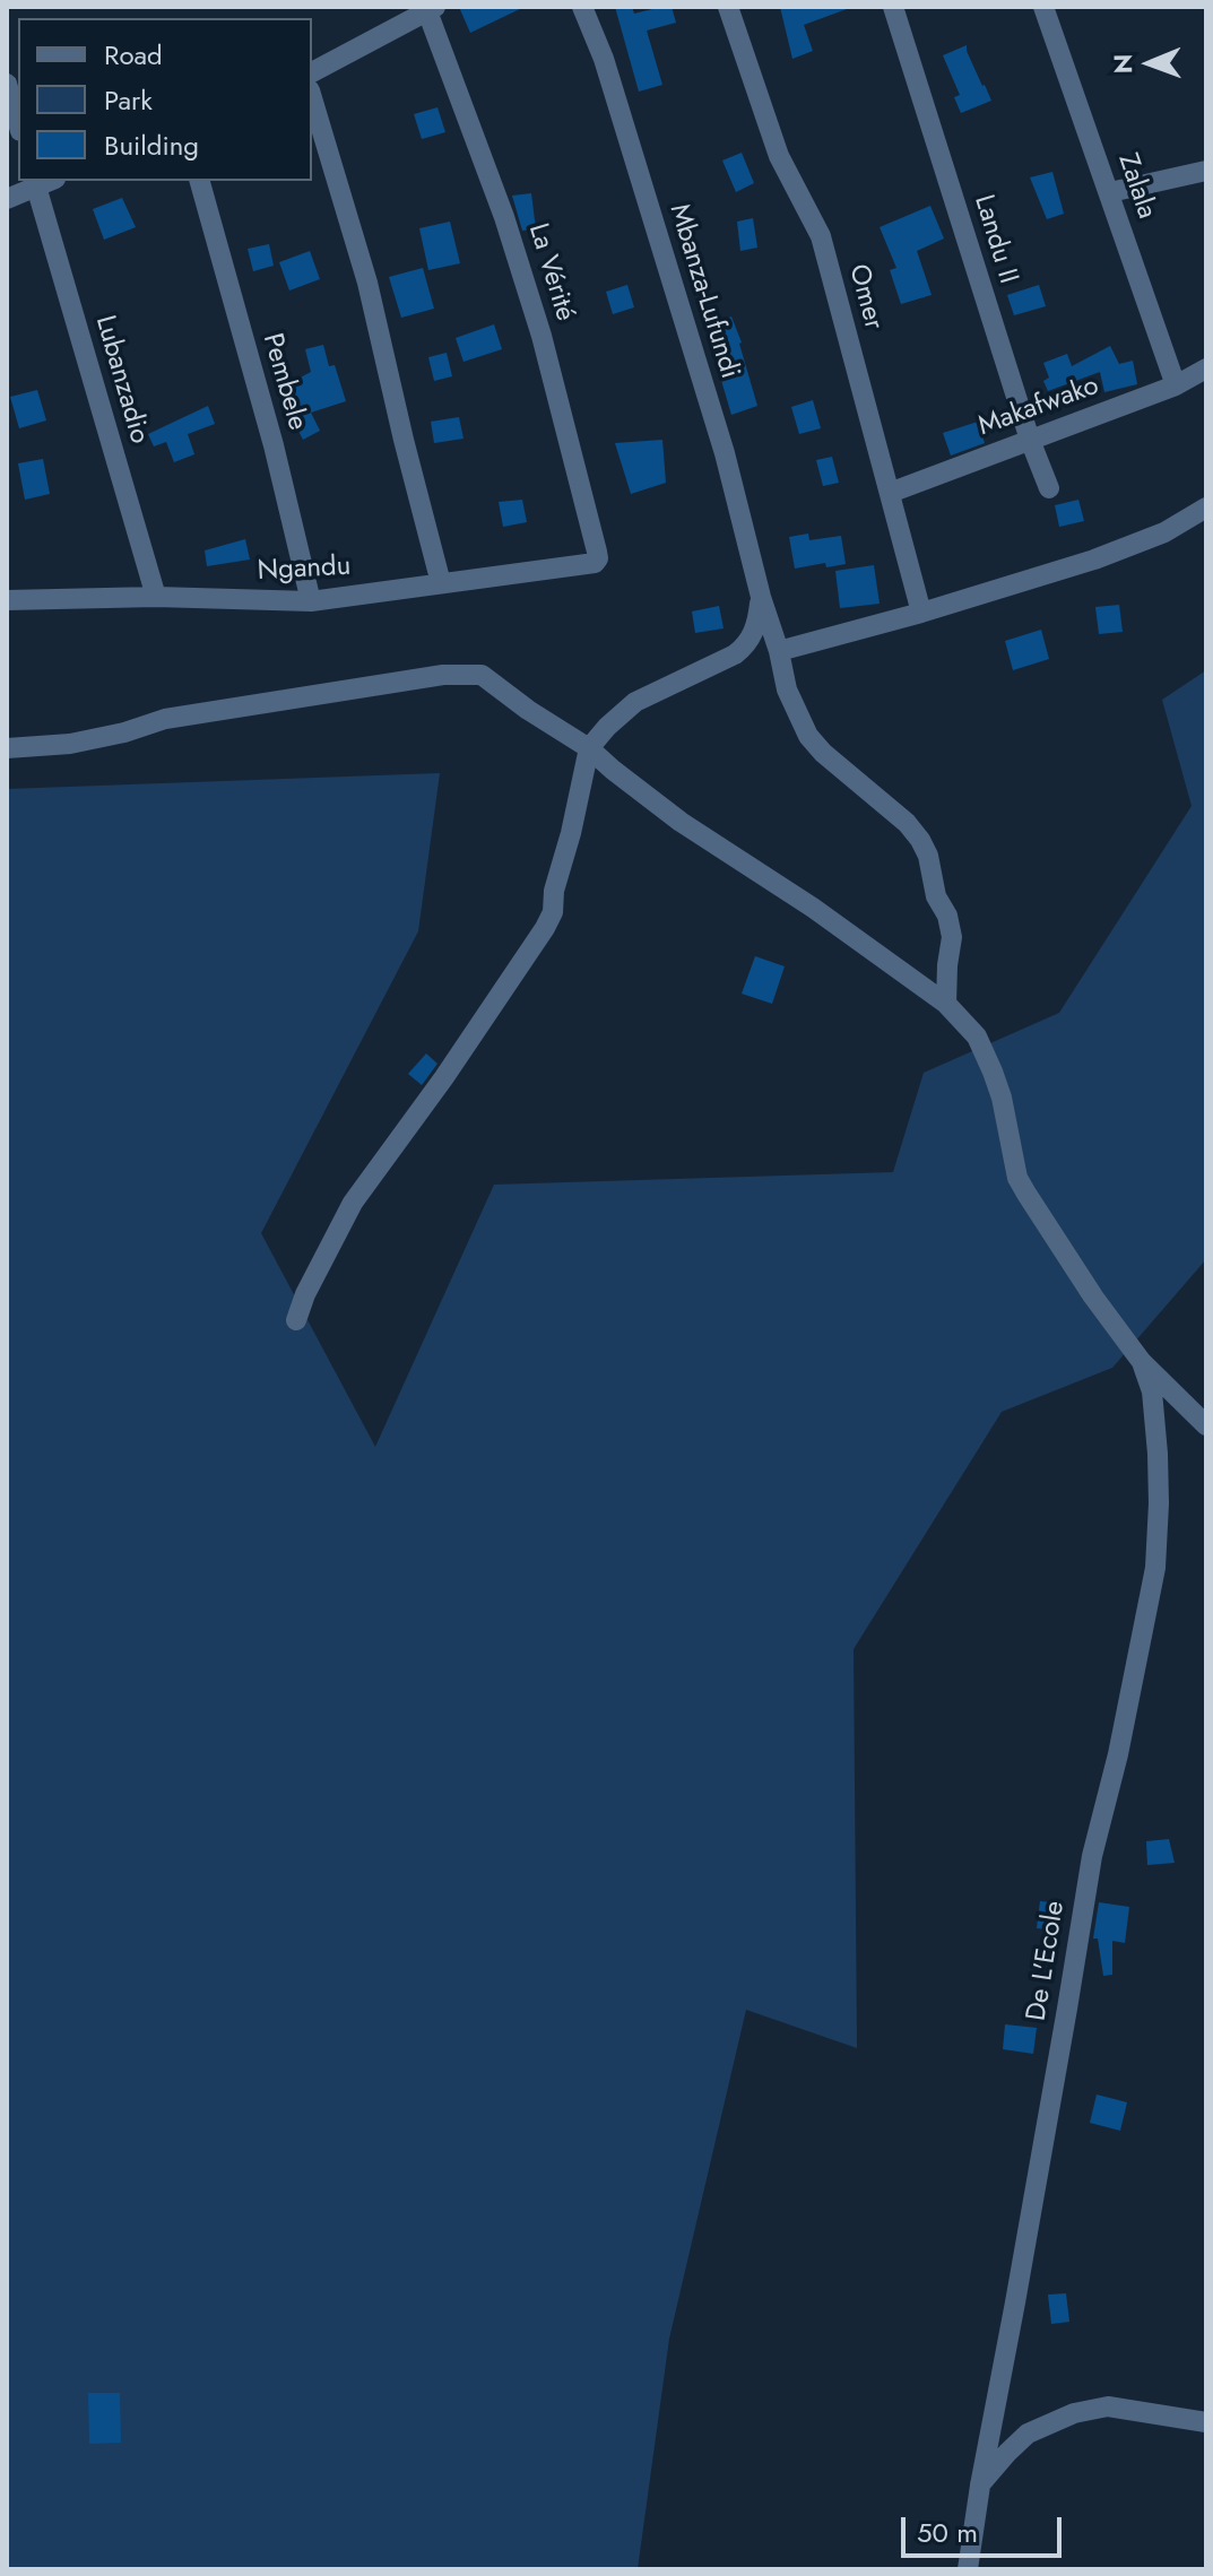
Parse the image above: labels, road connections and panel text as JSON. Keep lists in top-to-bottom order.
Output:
{
  "streets": {
    "street": [
      "Zalala",
      "Landu II",
      "La Vérité",
      "Mbanza-Lufundi",
      "Omer",
      "Lubanzadio",
      "Pembele",
      "Makafwako",
      "Ngandu",
      "De L'Ecole"
    ]
  },
  "crossings": [
    ["Zalala", "Makafwako"],
    ["Landu II", "Makafwako"],
    ["La Vérité", "Ngandu"],
    ["Omer", "Makafwako"],
    ["Lubanzadio", "Ngandu"],
    ["Pembele", "Ngandu"]
  ],
  "legend": ["Road", "Park", "Building"],
  "scale_bar": "50 m",
  "north": "left"
}
